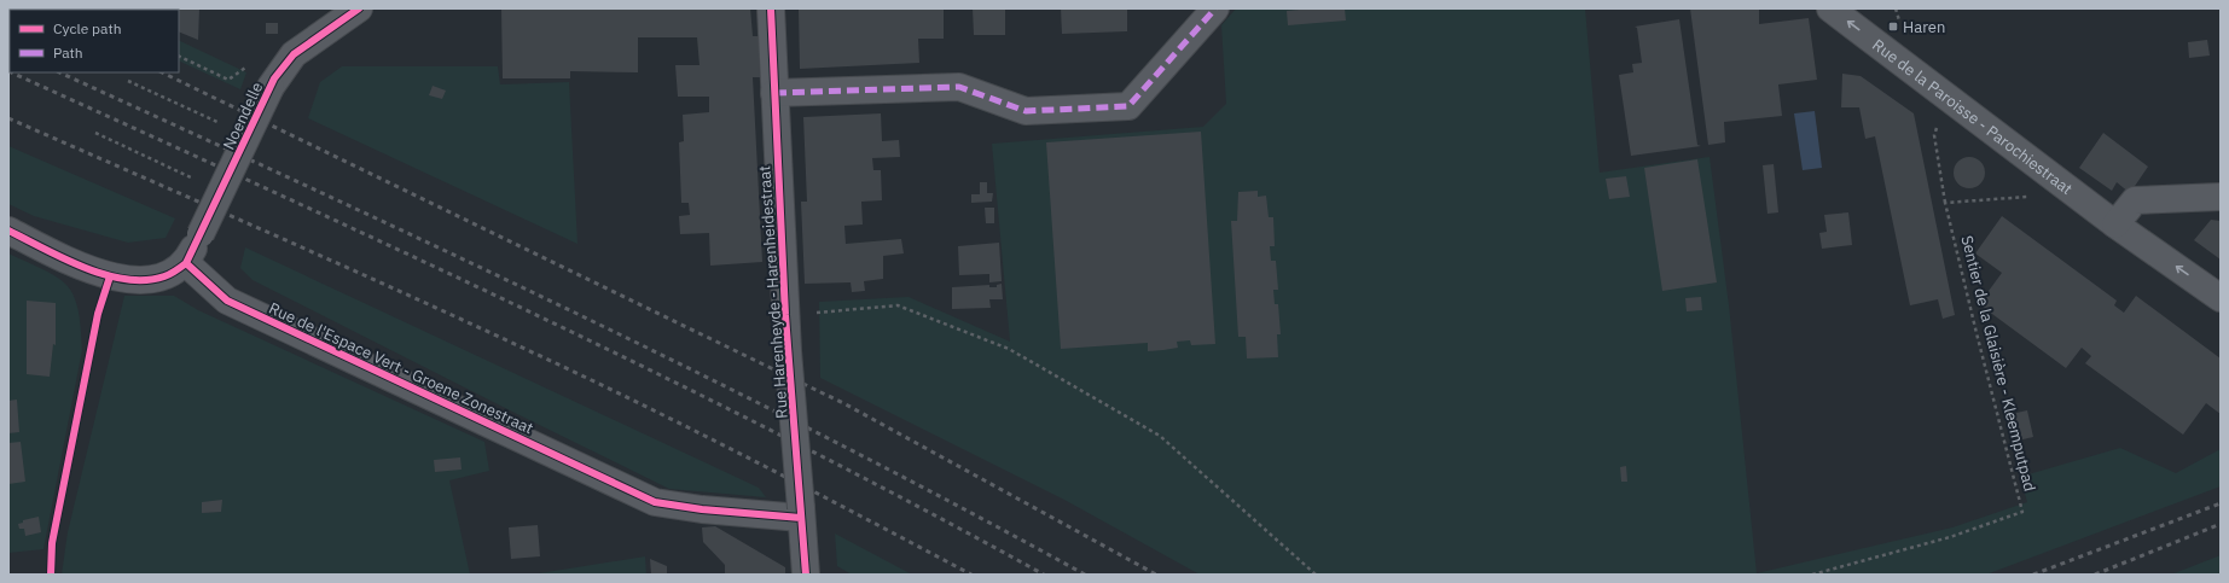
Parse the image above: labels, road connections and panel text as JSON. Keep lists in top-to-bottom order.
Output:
{
  "streets": {
    "street": [
      "Noendelle",
      "Rue de la Paroisse - Parochiestraat",
      "Rue Harenheyde - Harenheidestraat",
      "Rue de l'Espace Vert - Groene Zonestraat"
    ],
    "path": ["Sentier de la Glaisière - Kleemputpad"]
  },
  "crossings": [
    ["Noendelle", "Rue de l'Espace Vert - Groene Zonestraat"],
    ["Rue Harenheyde - Harenheidestraat", "Rue de l'Espace Vert - Groene Zonestraat"]
  ],
  "one_way": ["Rue de la Paroisse - Parochiestraat"],
  "places": {
    "transit": ["Haren"]
  },
  "legend": ["Cycle path", "Path"]
}
